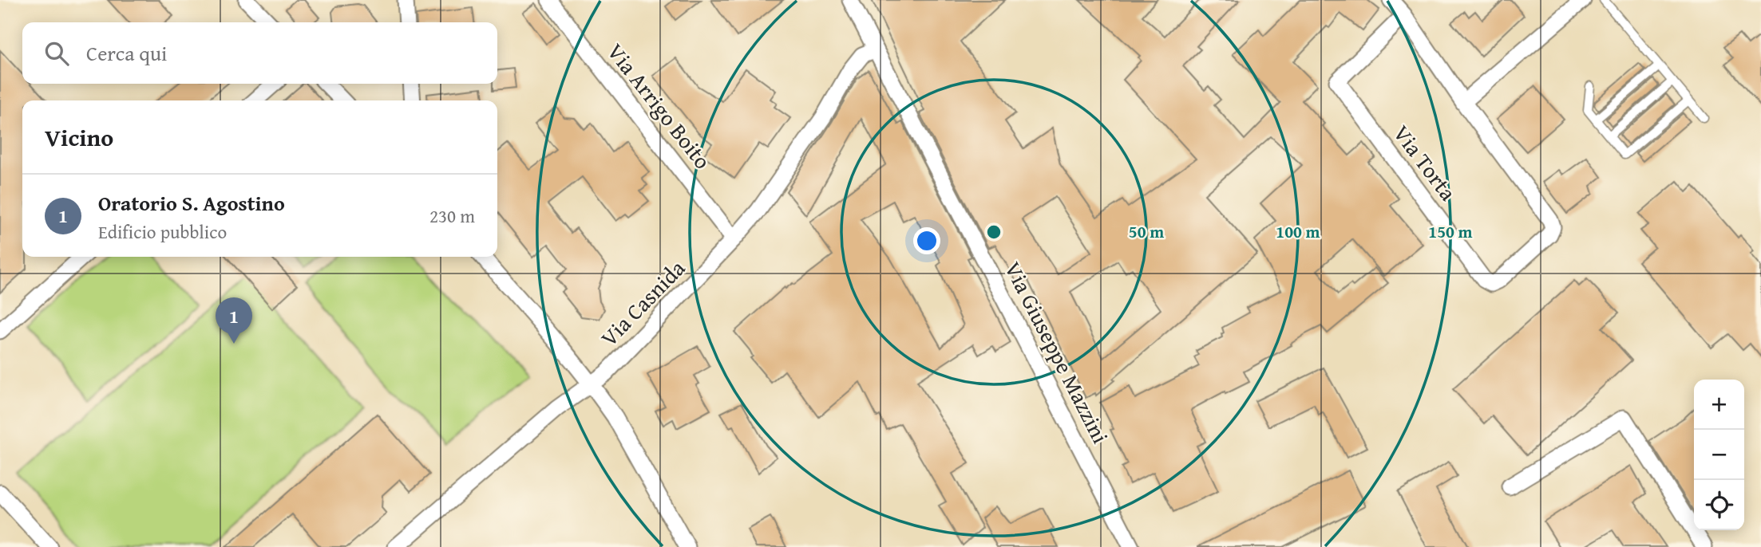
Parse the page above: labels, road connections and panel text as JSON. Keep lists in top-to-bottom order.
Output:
{
  "streets": {
    "street": [
      "Via Arrigo Boito",
      "Via Torta",
      "Via Casnida",
      "Via Giuseppe Mazzini"
    ]
  },
  "crossings": [
    ["Via Arrigo Boito", "Via Casnida"],
    ["Via Casnida", "Via Giuseppe Mazzini"]
  ],
  "page": {
    "search": "Cerca qui",
    "heading": "Vicino",
    "list": [
      {
        "mark": "1",
        "name": "Oratorio S. Agostino",
        "note": "Edificio pubblico",
        "value": "230 m"
      }
    ],
    "pins": "1",
    "map_buttons": ["+", "−"]
  },
  "rings": ["50 m", "100 m", "150 m"]
}
